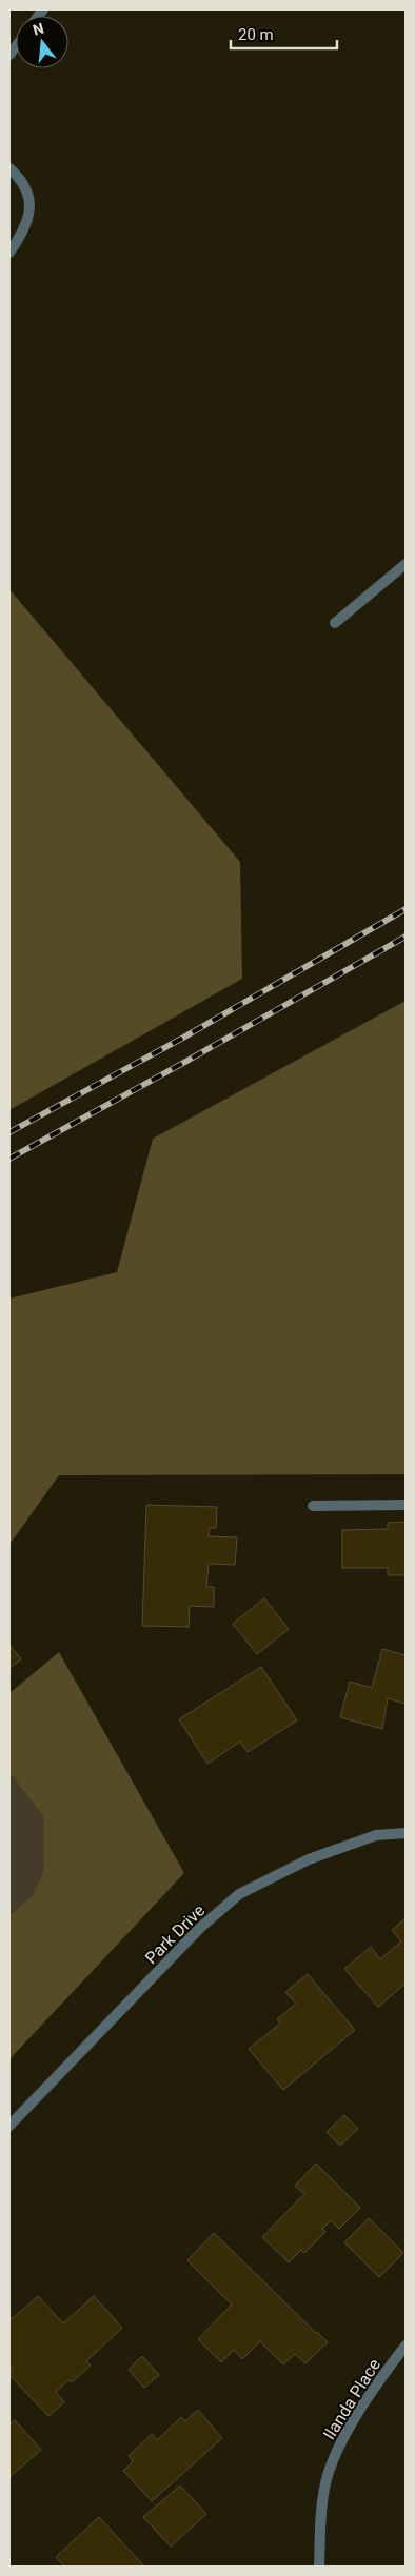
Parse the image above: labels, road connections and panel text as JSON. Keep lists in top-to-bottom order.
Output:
{
  "streets": {
    "street": ["Park Drive", "Ilanda Place"]
  },
  "scale_bar": "20 m",
  "north": "top"
}
